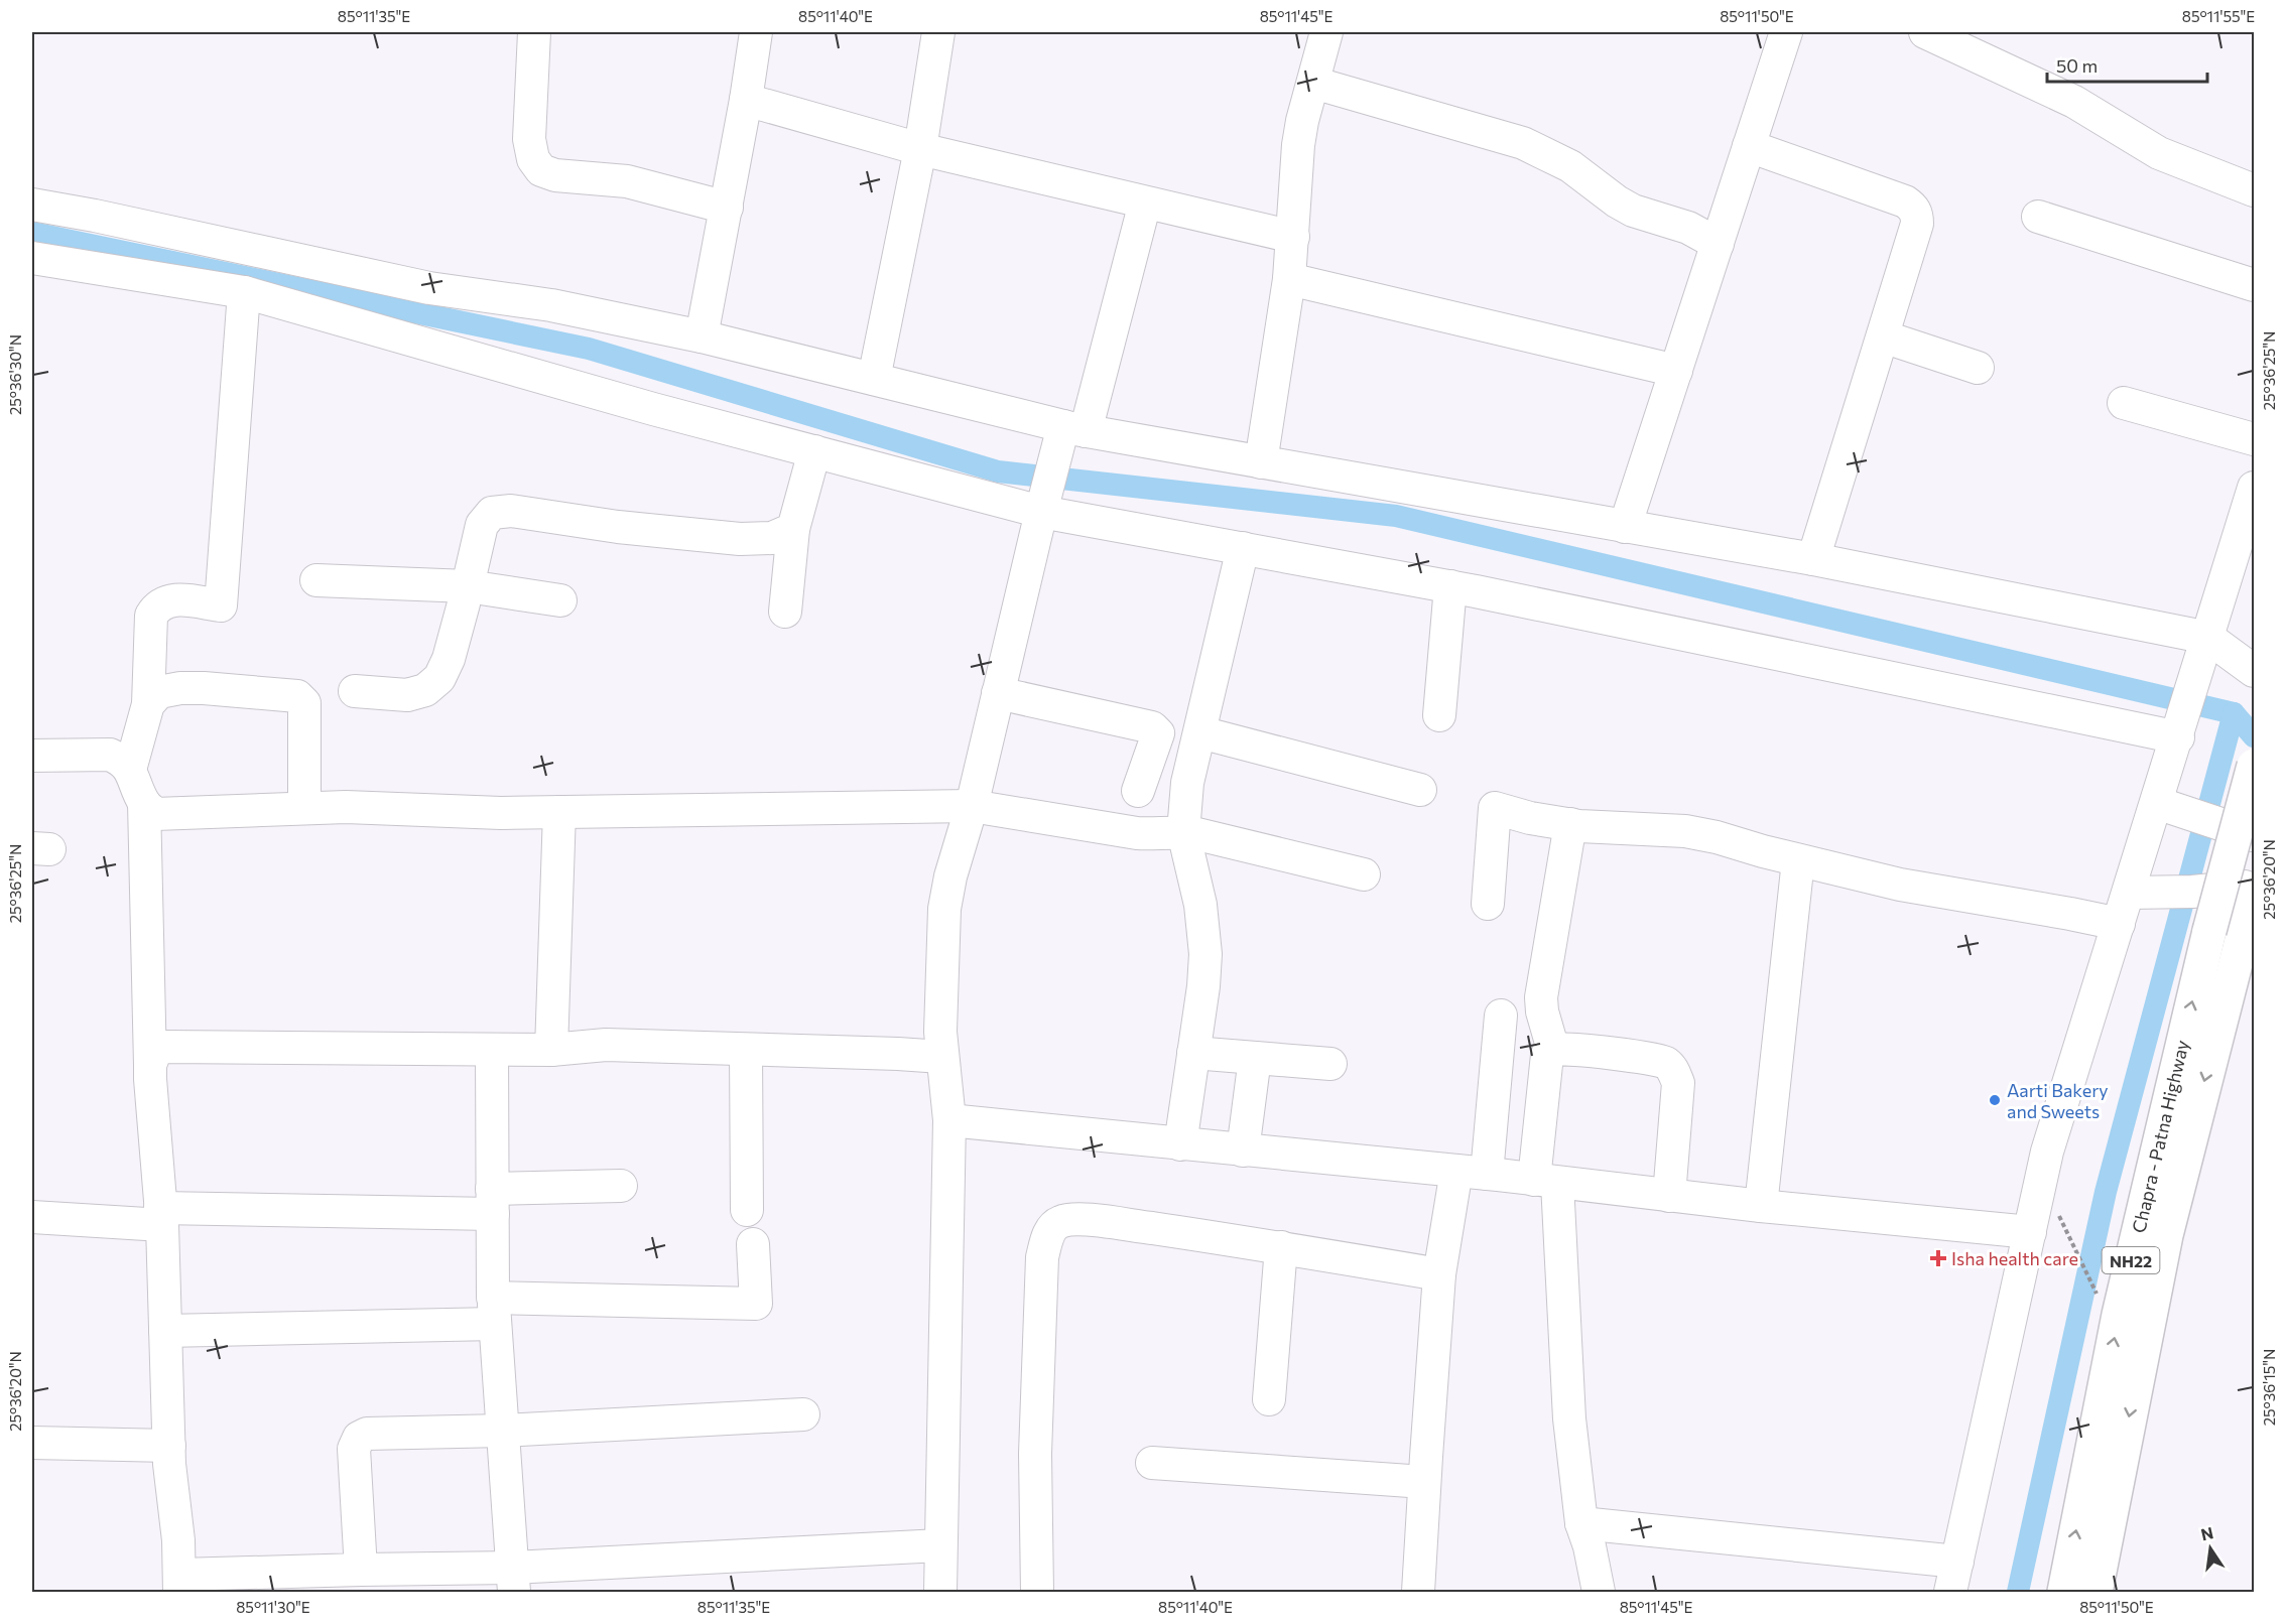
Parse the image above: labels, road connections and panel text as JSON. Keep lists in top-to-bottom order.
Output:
{
  "streets": {
    "highway": ["Chapra - Patna Highway", "NH22"]
  },
  "crossings": [
    ["Chapra - Patna Highway", "NH22"]
  ],
  "places": {
    "other": ["Aarti Bakery and Sweets"],
    "health": ["Isha health care"]
  },
  "scale_bar": "50 m",
  "north": "top",
  "coordinates": [
    "85°11'35\"E",
    "85°11'40\"E",
    "85°11'45\"E",
    "85°11'50\"E",
    "85°11'55\"E",
    "25°36'25\"N",
    "25°36'30\"N",
    "25°36'20\"N",
    "25°36'15\"N",
    "85°11'30\"E"
  ]
}
